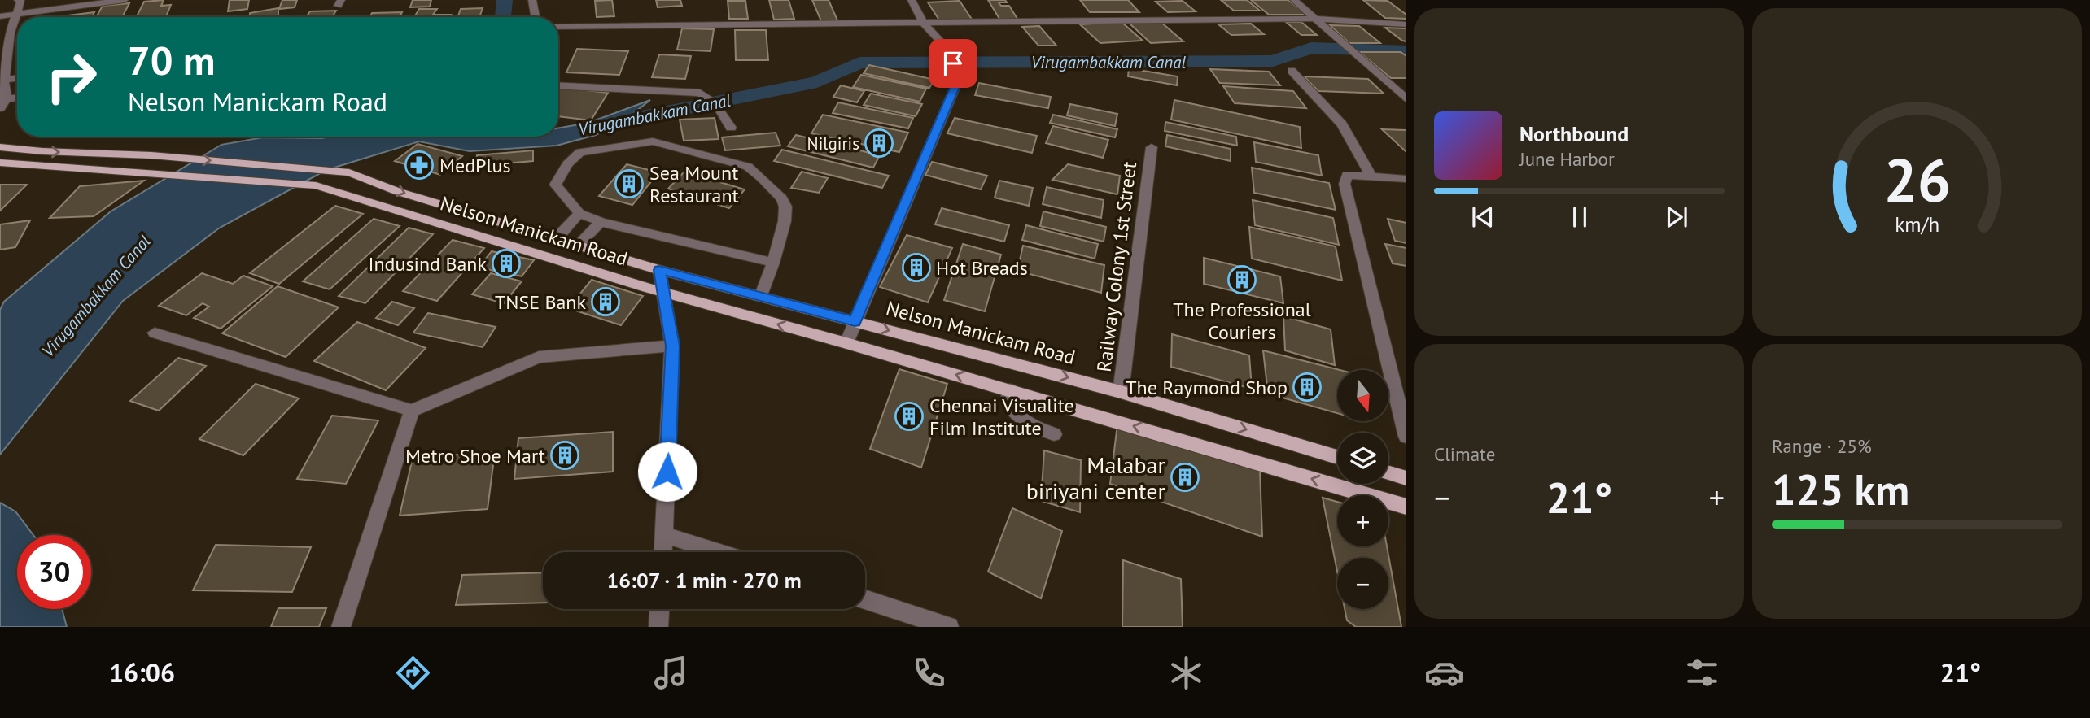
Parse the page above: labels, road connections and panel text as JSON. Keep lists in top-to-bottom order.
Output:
{
  "streets": {
    "main road": ["Nelson Manickam Road"],
    "street": ["Railway Colony 1st Street"]
  },
  "crossings": [
    ["Nelson Manickam Road", "Railway Colony 1st Street"]
  ],
  "water": ["Virugambakkam Canal"],
  "places": {
    "building": [
      "Nilgiris",
      "Sea Mount Restaurant",
      "Indusind Bank",
      "Hot Breads",
      "The Professional Couriers",
      "TNSE Bank",
      "The Raymond Shop",
      "Chennai Visualite Film Institute",
      "Metro Shoe Mart",
      "Malabar biriyani center"
    ],
    "pharmacy": ["MedPlus"]
  },
  "north": "bottom",
  "page": {
    "turn": ["70 m", "Nelson Manickam Road"],
    "song": ["Northbound", "June Harbor"],
    "tile": [
      "Climate",
      ["Range · 25%", "125 km"]
    ],
    "map_buttons": ["+", "−"],
    "heat": ["−", "21°", "+"],
    "limit": "30",
    "trip": "16:07 · 1 min · 270 m",
    "tabs": ["16:06", "21°"],
    "gauge": ["26", "km/h"]
  }
}
